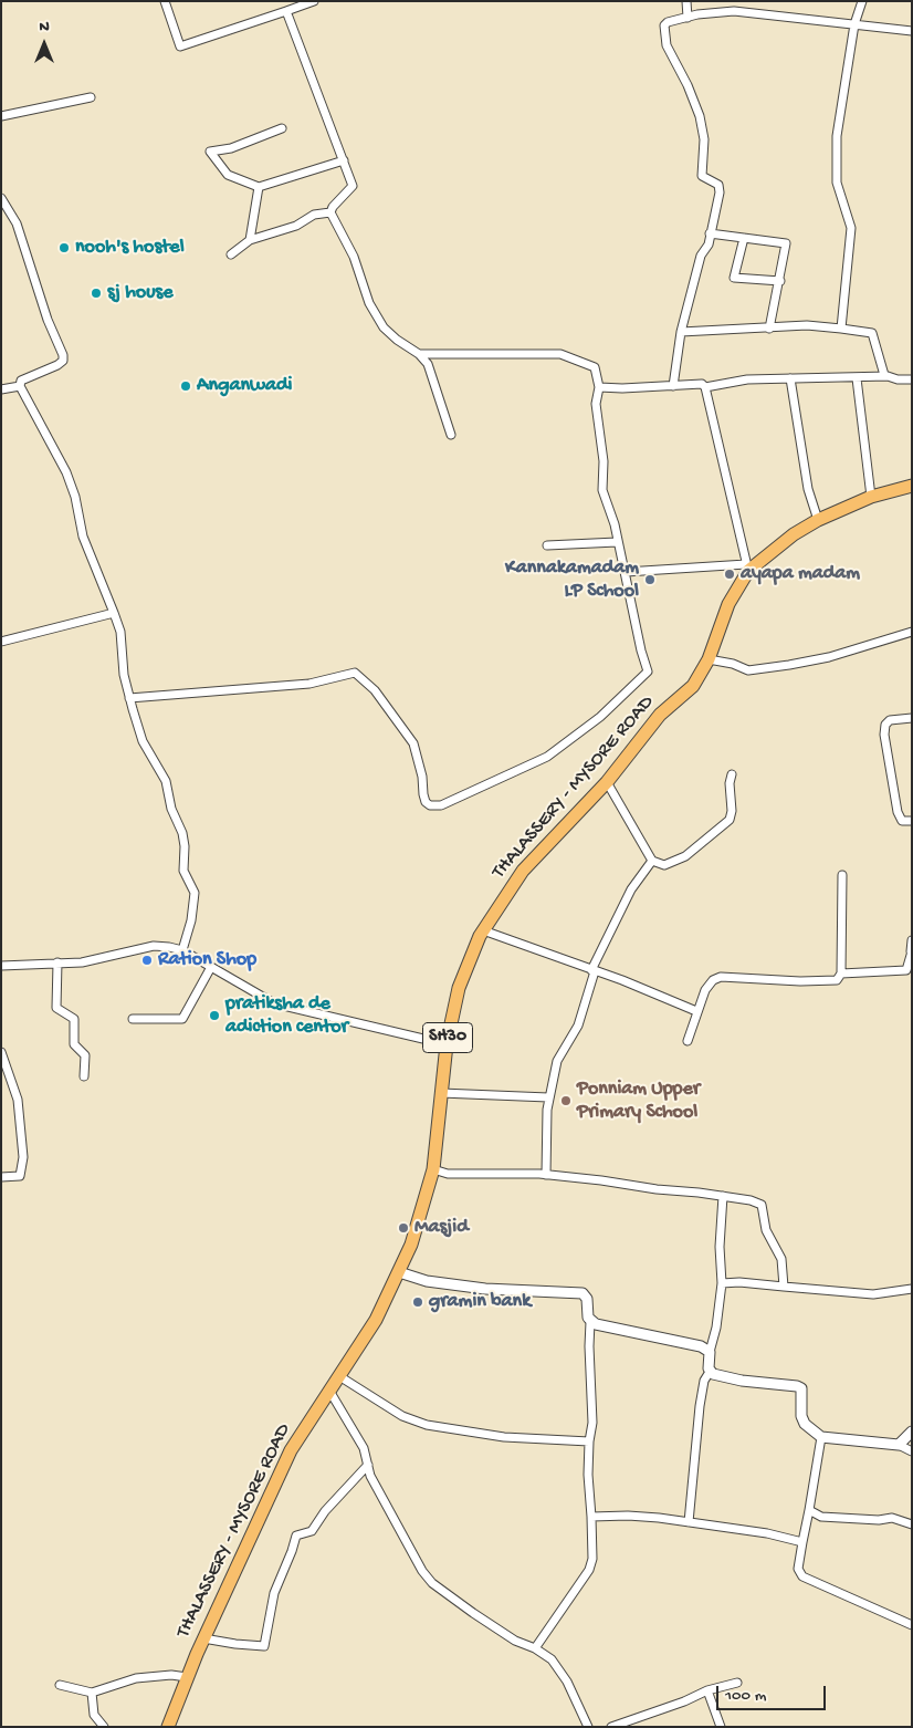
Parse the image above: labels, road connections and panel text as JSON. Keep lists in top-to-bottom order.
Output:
{
  "streets": {
    "main road": ["THALASSERY - MYSORE ROAD", "SH30"]
  },
  "places": [
    "nooh's hostel",
    "sj house",
    "Anganwadi",
    "ayapa madam",
    "Kannakamadam LP School",
    "Ration Shop",
    "pratiksha de adiction centor",
    "Ponniam Upper Primary School",
    "Masjid",
    "gramin bank"
  ],
  "scale_bar": "100 m",
  "north": "top"
}
